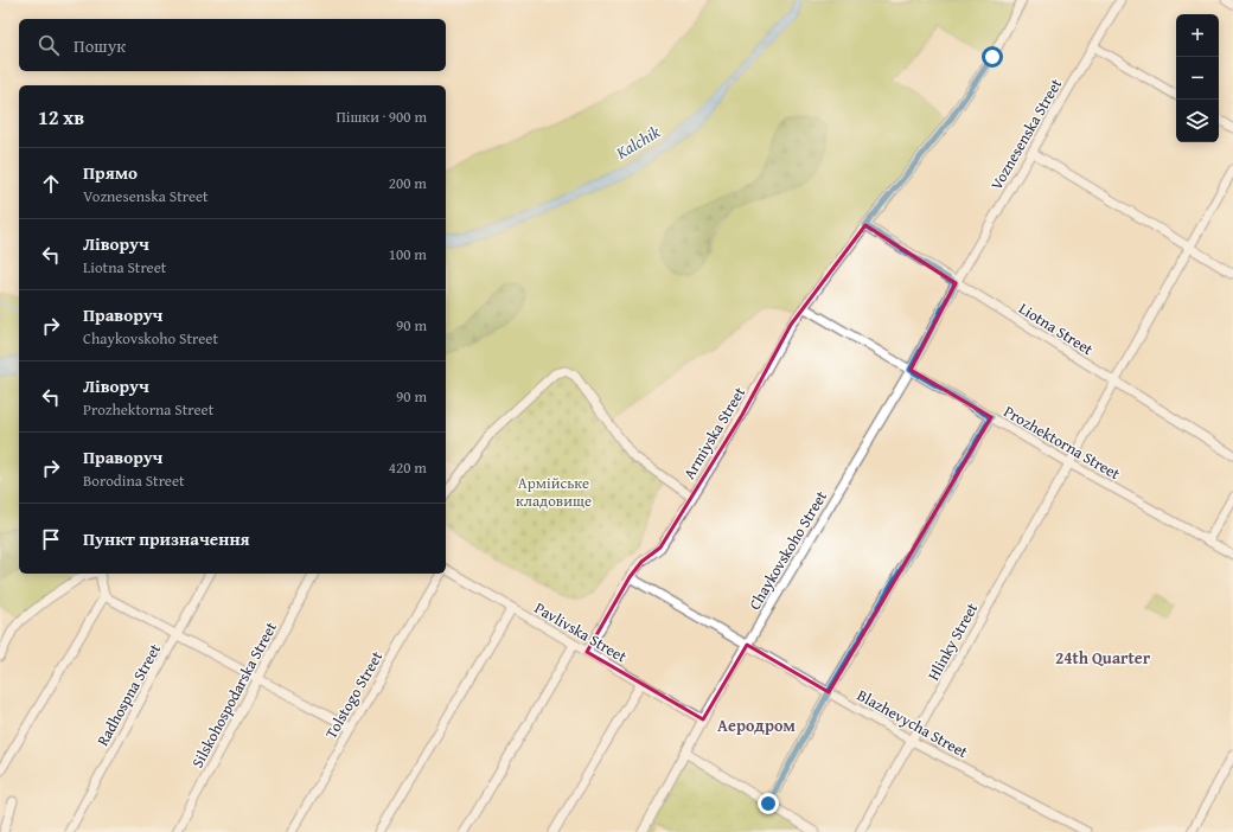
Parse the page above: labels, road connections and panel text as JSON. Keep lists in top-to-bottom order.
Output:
{
  "streets": {
    "street": [
      "Voznesenska Street",
      "Liotna Street",
      "Armiyska Street",
      "Prozhektorna Street",
      "Chaykovskoho Street",
      "Pavlivska Street",
      "Hlinky Street",
      "Radhospna Street",
      "Silskohospodarska Street",
      "Tolstogo Street",
      "Blazhevycha Street"
    ]
  },
  "crossings": [
    ["Voznesenska Street", "Liotna Street"],
    ["Voznesenska Street", "Chaykovskoho Street"],
    ["Liotna Street", "Armiyska Street"],
    ["Liotna Street", "Chaykovskoho Street"],
    ["Liotna Street", "Hlinky Street"],
    ["Armiyska Street", "Prozhektorna Street"],
    ["Armiyska Street", "Pavlivska Street"],
    ["Armiyska Street", "Blazhevycha Street"],
    ["Prozhektorna Street", "Chaykovskoho Street"],
    ["Prozhektorna Street", "Hlinky Street"],
    ["Chaykovskoho Street", "Pavlivska Street"],
    ["Chaykovskoho Street", "Blazhevycha Street"],
    ["Hlinky Street", "Blazhevycha Street"]
  ],
  "districts": ["24th Quarter", "Аеродром"],
  "water": ["Kalchik"],
  "parks": ["Армійське кладовище"],
  "page": {
    "map_buttons": ["+", "−"],
    "search": "Пошук",
    "heading": ["12 хв", "Пішки · 900 m"],
    "list": [
      ["Прямо", "Voznesenska Street", "200 m"],
      ["Ліворуч", "Liotna Street", "100 m"],
      ["Праворуч", "Chaykovskoho Street", "90 m"],
      ["Ліворуч", "Prozhektorna Street", "90 m"],
      ["Праворуч", "Borodina Street", "420 m"],
      "Пункт призначення"
    ]
  }
}
